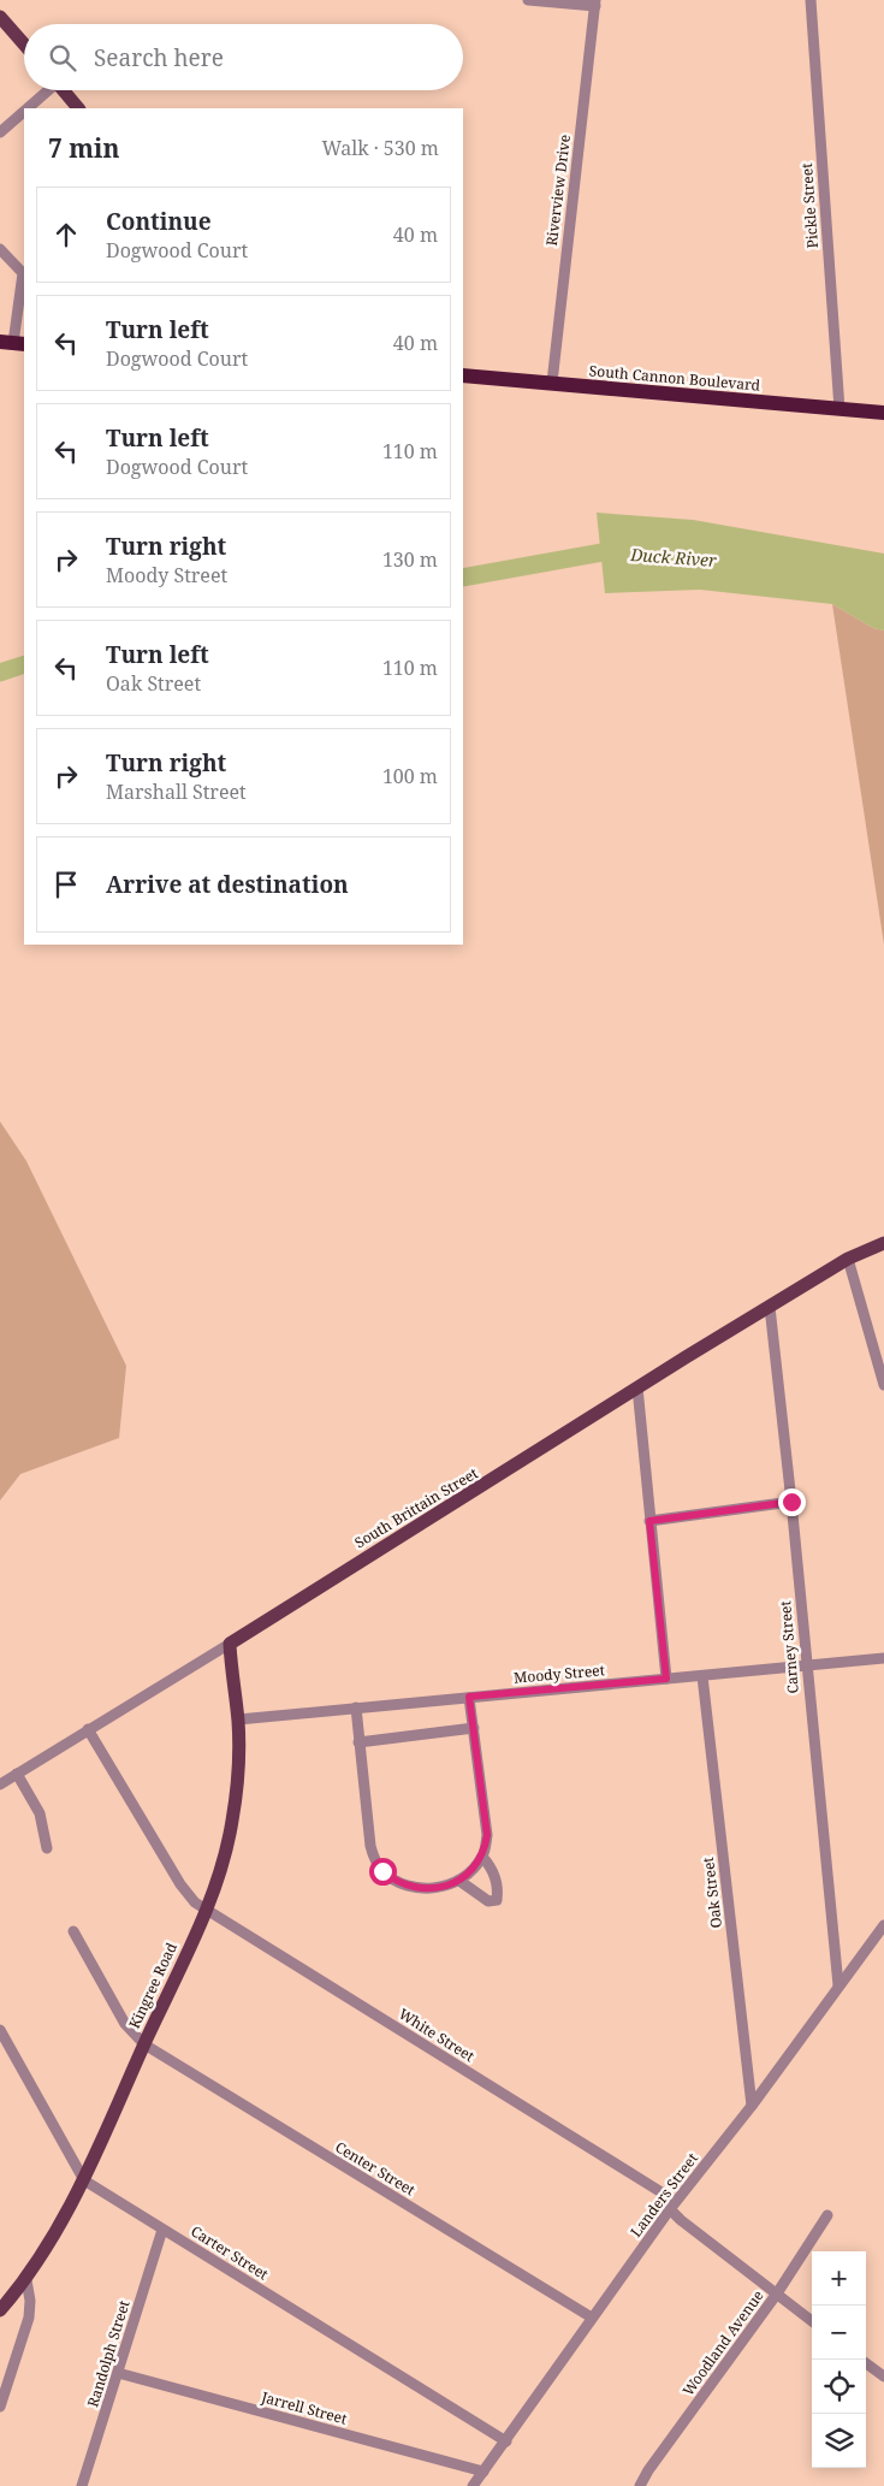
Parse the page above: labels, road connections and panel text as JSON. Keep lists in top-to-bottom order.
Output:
{
  "streets": {
    "highway": ["South Cannon Boulevard"],
    "main road": ["South Brittain Street", "Kingree Road"],
    "street": [
      "Riverview Drive",
      "Pickle Street",
      "Carney Street",
      "Moody Street",
      "Oak Street",
      "White Street",
      "Center Street",
      "Landers Street",
      "Carter Street",
      "Woodland Avenue",
      "Randolph Street",
      "Jarrell Street"
    ]
  },
  "crossings": [
    ["Riverview Drive", "South Cannon Boulevard"],
    ["Pickle Street", "South Cannon Boulevard"],
    ["South Brittain Street", "Carney Street"],
    ["South Brittain Street", "Kingree Road"],
    ["South Brittain Street", "White Street"],
    ["Carney Street", "Moody Street"],
    ["Carney Street", "Landers Street"],
    ["Moody Street", "Oak Street"],
    ["Moody Street", "Kingree Road"],
    ["Oak Street", "Landers Street"],
    ["Kingree Road", "White Street"],
    ["Kingree Road", "Center Street"],
    ["Kingree Road", "Carter Street"],
    ["White Street", "Landers Street"],
    ["White Street", "Woodland Avenue"],
    ["Center Street", "Landers Street"],
    ["Landers Street", "Carter Street"],
    ["Landers Street", "Jarrell Street"],
    ["Carter Street", "Randolph Street"],
    ["Randolph Street", "Jarrell Street"]
  ],
  "water": ["Duck River"],
  "page": {
    "search": "Search here",
    "heading": ["7 min", "Walk · 530 m"],
    "list": [
      ["Continue", "Dogwood Court", "40 m"],
      ["Turn left", "Dogwood Court", "40 m"],
      ["Turn left", "Dogwood Court", "110 m"],
      ["Turn right", "Moody Street", "130 m"],
      ["Turn left", "Oak Street", "110 m"],
      ["Turn right", "Marshall Street", "100 m"],
      "Arrive at destination"
    ],
    "map_buttons": ["+", "−"]
  }
}
